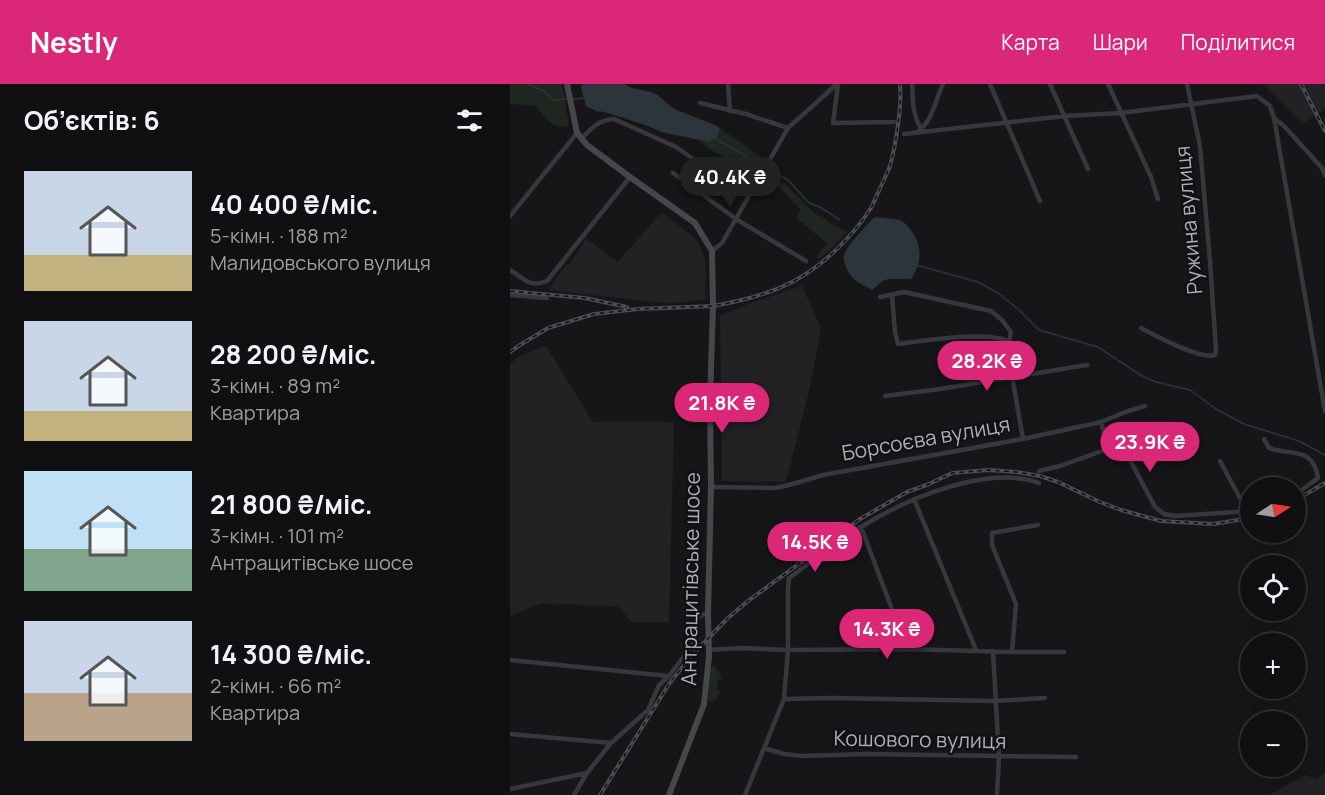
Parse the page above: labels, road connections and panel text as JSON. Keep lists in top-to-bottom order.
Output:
{
  "streets": {
    "main road": ["Антрацитівське шосе"],
    "street": ["Ружина вулиця", "Борсоєва вулиця", "Кошового вулиця"]
  },
  "crossings": [
    ["Борсоєва вулиця", "Антрацитівське шосе"]
  ],
  "north": "right",
  "page": {
    "header": "Nestly",
    "nav": ["Карта", "Шари", "Поділитися"],
    "heading": "Об’єктів: 6",
    "list": [
      {
        "name": "40 400 ₴/міс.",
        "note": "5-кімн. · 188 m² · Малидовського вулиця"
      },
      {
        "name": "28 200 ₴/міс.",
        "note": "3-кімн. · 89 m² · Квартира"
      },
      {
        "name": "21 800 ₴/міс.",
        "note": "3-кімн. · 101 m² · Антрацитівське шосе"
      },
      {
        "name": "14 300 ₴/міс.",
        "note": "2-кімн. · 66 m² · Квартира"
      }
    ],
    "price": [
      "40.4K ₴",
      "28.2K ₴",
      "21.8K ₴",
      "23.9K ₴",
      "14.5K ₴",
      "14.3K ₴"
    ],
    "map_buttons": ["+", "−"]
  }
}
